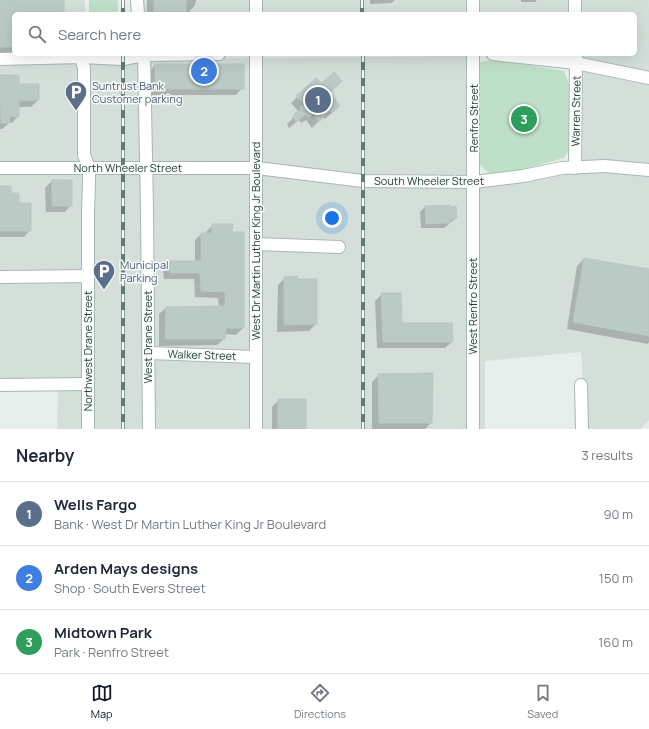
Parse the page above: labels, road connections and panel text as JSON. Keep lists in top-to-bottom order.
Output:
{
  "streets": {
    "street": [
      "Warren Street",
      "Renfro Street",
      "North Wheeler Street",
      "South Wheeler Street",
      "West Dr Martin Luther King Jr Boulevard",
      "West Renfro Street",
      "West Drane Street",
      "Northwest Drane Street",
      "Walker Street"
    ]
  },
  "crossings": [
    ["Warren Street", "South Wheeler Street"],
    ["Renfro Street", "South Wheeler Street"],
    ["Renfro Street", "West Renfro Street"],
    ["North Wheeler Street", "South Wheeler Street"],
    ["North Wheeler Street", "West Dr Martin Luther King Jr Boulevard"],
    ["North Wheeler Street", "West Drane Street"],
    ["North Wheeler Street", "Northwest Drane Street"],
    ["South Wheeler Street", "West Dr Martin Luther King Jr Boulevard"],
    ["South Wheeler Street", "West Renfro Street"],
    ["West Dr Martin Luther King Jr Boulevard", "Walker Street"],
    ["West Drane Street", "Walker Street"]
  ],
  "places": {
    "parking": ["Suntrust Bank Customer parking", "Municipal Parking"]
  },
  "page": {
    "search": "Search here",
    "pins": ["2", "1", "3"],
    "heading": ["Nearby", "3 results"],
    "list": [
      {
        "mark": "1",
        "name": "Wells Fargo",
        "note": "Bank · West Dr Martin Luther King Jr Boulevard",
        "value": "90 m"
      },
      {
        "mark": "2",
        "name": "Arden Mays designs",
        "note": "Shop · South Evers Street",
        "value": "150 m"
      },
      {
        "mark": "3",
        "name": "Midtown Park",
        "note": "Park · Renfro Street",
        "value": "160 m"
      }
    ],
    "nav": ["Map", "Directions", "Saved"]
  }
}
